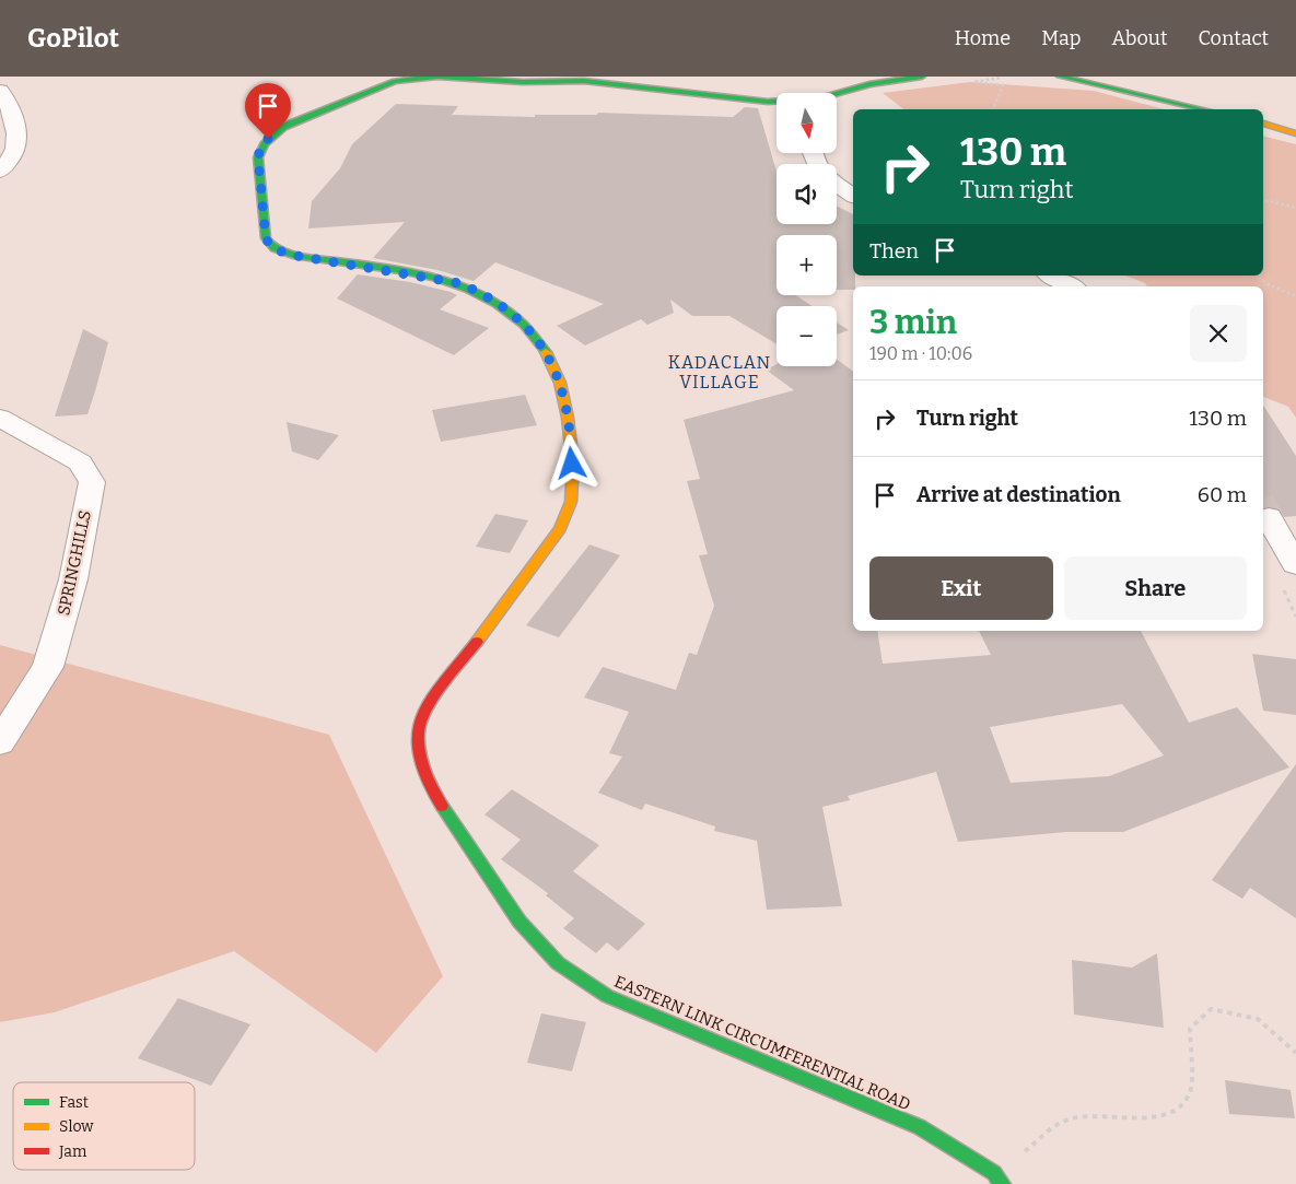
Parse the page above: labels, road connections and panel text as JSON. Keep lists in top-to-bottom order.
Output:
{
  "streets": {
    "main road": ["EASTERN LINK CIRCUMFERENTIAL ROAD"],
    "street": ["SPRINGHILLS"]
  },
  "districts": ["KADACLAN VILLAGE"],
  "legend": ["Fast", "Slow", "Jam"],
  "north": "bottom",
  "page": {
    "header": "GoPilot",
    "nav": [
      "Home",
      "Map",
      "About",
      "Contact"
    ],
    "map_buttons": ["+", "−"],
    "turn": ["130 m", "Turn right"],
    "then": "Then",
    "heading": ["3 min", "190 m · 10:06"],
    "list": [
      {
        "name": "Turn right",
        "value": "130 m"
      },
      {
        "name": "Arrive at destination",
        "value": "60 m"
      }
    ],
    "buttons": ["Exit", "Share"]
  }
}
